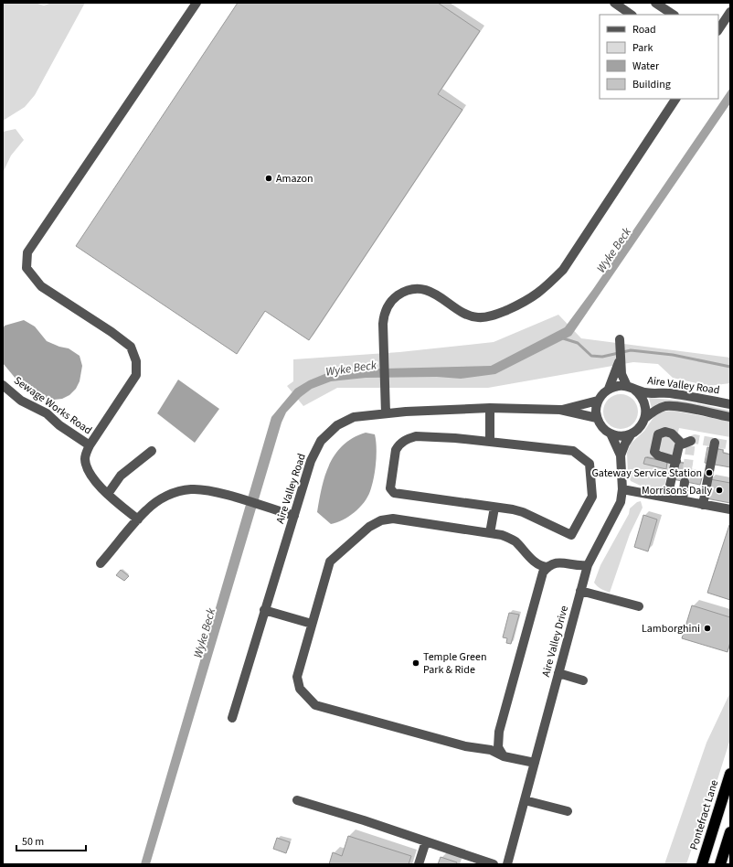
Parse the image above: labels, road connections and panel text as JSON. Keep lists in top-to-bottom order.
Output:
{
  "streets": {
    "highway": ["Pontefract Lane"],
    "street": ["Aire Valley Road", "Sewage Works Road", "Aire Valley Drive"]
  },
  "crossings": [
    ["Aire Valley Road", "Aire Valley Drive"]
  ],
  "water": ["Wyke Beck"],
  "places": [
    "Amazon",
    "Gateway Service Station",
    "Morrisons Daily",
    "Lamborghini",
    "Temple Green Park & Ride"
  ],
  "legend": [
    "Road",
    "Park",
    "Water",
    "Building"
  ],
  "scale_bar": "50 m"
}
